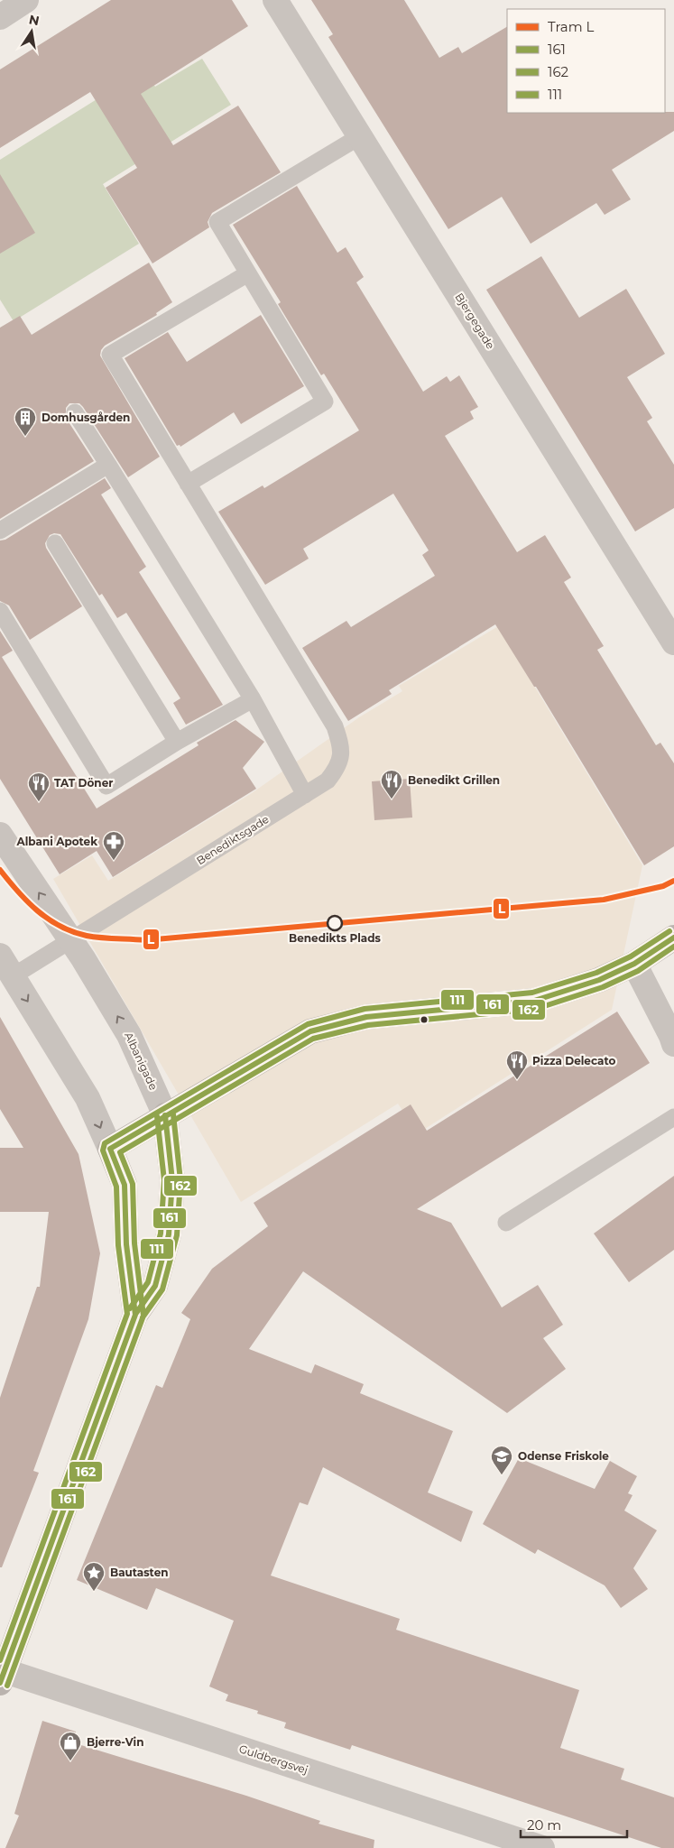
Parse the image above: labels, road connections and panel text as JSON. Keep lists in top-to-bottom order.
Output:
{
  "streets": {
    "main road": ["Albanigade"],
    "street": ["Bjergegade", "Guldbergsvej"],
    "lane": ["Benediktsgade"]
  },
  "crossings": [
    ["Benediktsgade", "Albanigade"],
    ["Albanigade", "Guldbergsvej"]
  ],
  "places": {
    "building": ["Domhusgården"],
    "restaurant": ["Benedikt Grillen", "TAT Döner", "Pizza Delecato"],
    "pharmacy": ["Albani Apotek"],
    "other": ["Benedikts Plads"],
    "school or university": ["Odense Friskole"],
    "place": ["Bautasten"],
    "shop": ["Bjerre-Vin"]
  },
  "lines": [
    "tram line L",
    "transit line 111",
    "transit line 161",
    "transit line 162"
  ],
  "legend": [
    "Tram L",
    "161",
    "162",
    "111"
  ],
  "scale_bar": "20 m",
  "north": "top"
}
